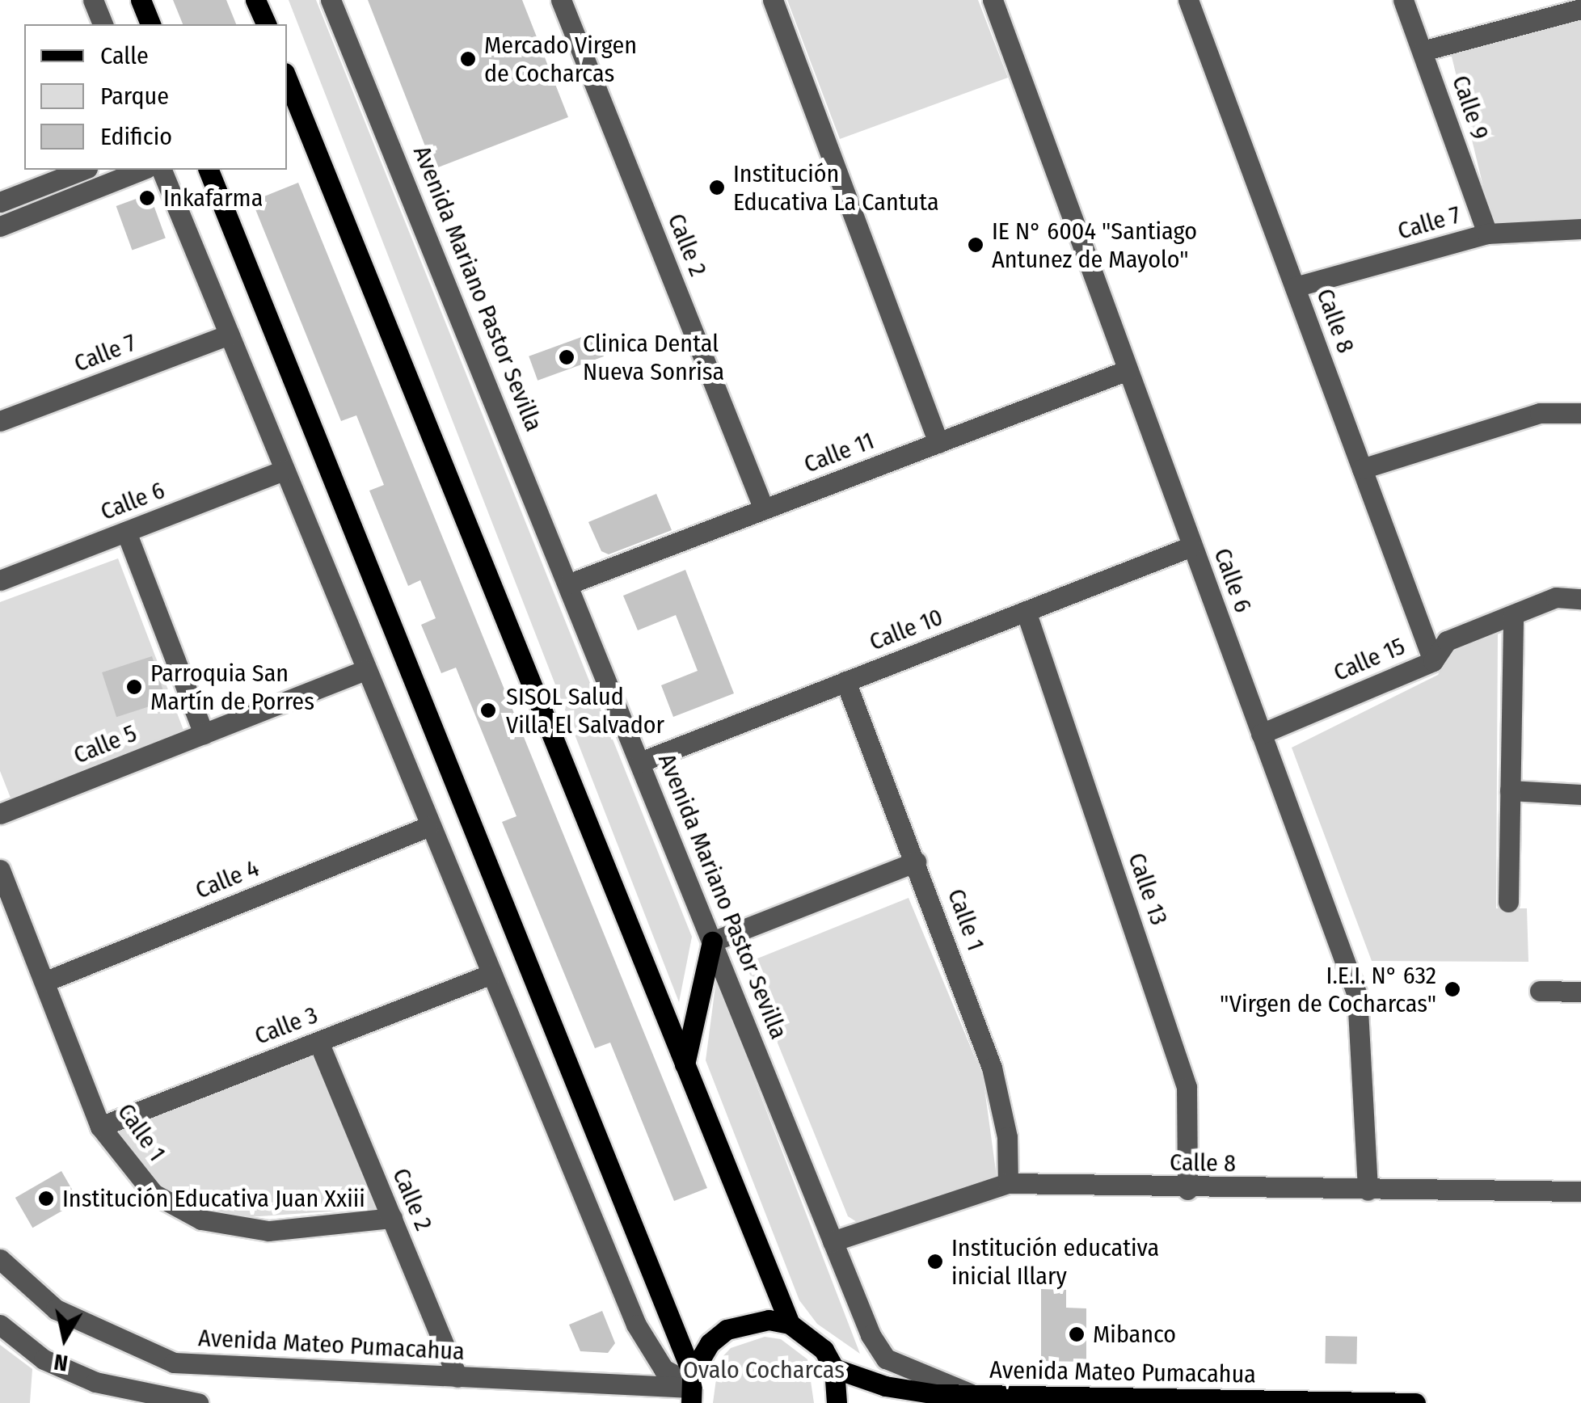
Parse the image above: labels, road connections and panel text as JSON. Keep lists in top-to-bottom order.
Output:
{
  "streets": {
    "main road": ["Avenida Mateo Pumacahua"],
    "street": [
      "Calle 9",
      "Calle 7",
      "Calle 2",
      "Avenida Mariano Pastor Sevilla",
      "Calle 8",
      "Calle 11",
      "Calle 6",
      "Calle 10",
      "Calle 15",
      "Calle 5",
      "Calle 4",
      "Calle 13",
      "Calle 1",
      "Calle 3"
    ]
  },
  "crossings": [
    ["Calle 9", "Calle 7"],
    ["Calle 7", "Calle 8"],
    ["Calle 2", "Calle 11"],
    ["Calle 2", "Calle 1"],
    ["Calle 2", "Calle 3"],
    ["Calle 2", "Avenida Mateo Pumacahua"],
    ["Avenida Mariano Pastor Sevilla", "Calle 8"],
    ["Avenida Mariano Pastor Sevilla", "Calle 11"],
    ["Avenida Mariano Pastor Sevilla", "Calle 10"],
    ["Avenida Mariano Pastor Sevilla", "Avenida Mateo Pumacahua"],
    ["Calle 8", "Calle 6"],
    ["Calle 8", "Calle 15"],
    ["Calle 8", "Calle 13"],
    ["Calle 8", "Calle 1"],
    ["Calle 11", "Calle 6"],
    ["Calle 6", "Calle 10"],
    ["Calle 6", "Calle 15"],
    ["Calle 10", "Calle 13"],
    ["Calle 10", "Calle 1"],
    ["Calle 4", "Calle 1"],
    ["Calle 1", "Calle 3"]
  ],
  "parks": ["Ovalo Cocharcas"],
  "places": [
    "Mercado Virgen de Cocharcas",
    "Institución Educativa La Cantuta",
    "Inkafarma",
    "IE N° 6004 \"Santiago Antunez de Mayolo\"",
    "Clinica Dental Nueva Sonrisa",
    "Parroquia San Martín de Porres",
    "SISOL Salud Villa El Salvador",
    "I.E.I. N° 632 \"Virgen de Cocharcas\"",
    "Institución Educativa Juan Xxiii",
    "Institución educativa inicial Illary",
    "Mibanco"
  ],
  "legend": ["Calle", "Parque", "Edificio"],
  "north": "bottom"
}
